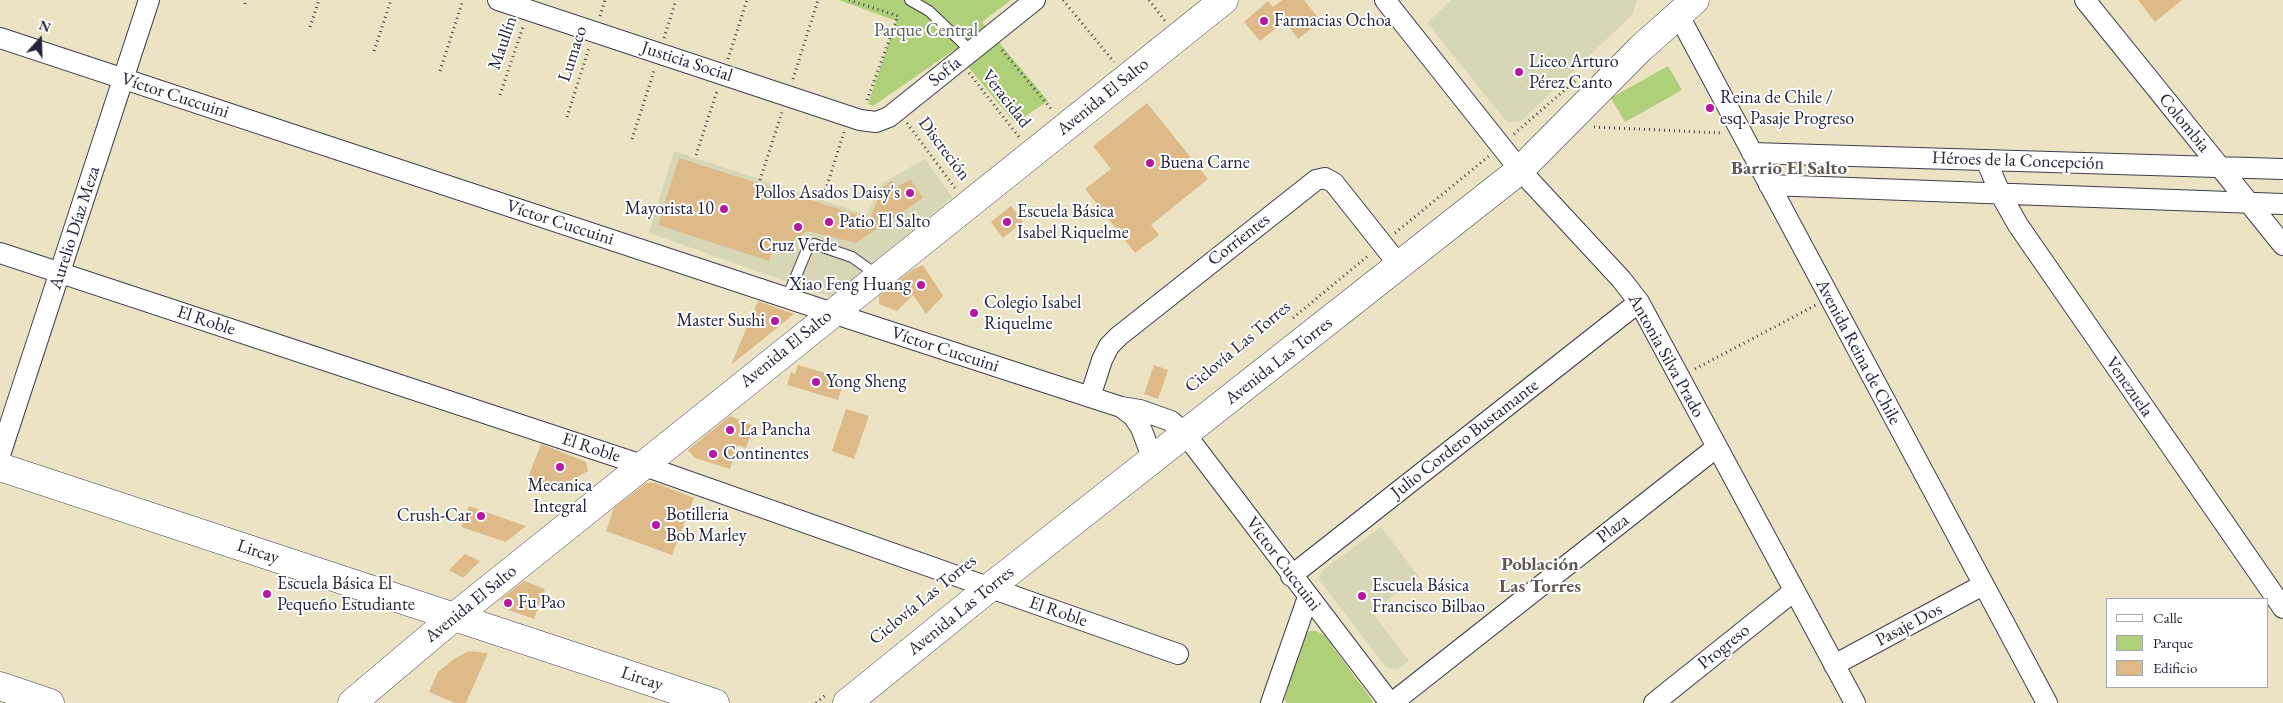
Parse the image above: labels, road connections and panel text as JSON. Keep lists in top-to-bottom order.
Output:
{
  "streets": {
    "main road": ["Avenida El Salto", "Avenida Las Torres", "Lircay"],
    "street": [
      "Justicia Social",
      "Sofía",
      "Víctor Cuccuini",
      "Colombia",
      "Héroes de la Concepción",
      "Aurelio Díaz Meza",
      "Corrientes",
      "El Roble",
      "Avenida Reina de Chile",
      "Antonia Silva Prado",
      "Venezuela",
      "Julio Cordero Bustamante",
      "Plaza",
      "Pasaje Dos",
      "Progreso"
    ],
    "path": [
      "Maullín",
      "Lumaco",
      "Veracidad",
      "Discreción",
      "Ciclovía Las Torres"
    ]
  },
  "crossings": [
    ["Maullín", "Justicia Social"],
    ["Lumaco", "Justicia Social"],
    ["Justicia Social", "Sofía"],
    ["Sofía", "Veracidad"],
    ["Sofía", "Discreción"],
    ["Víctor Cuccuini", "Avenida El Salto"],
    ["Víctor Cuccuini", "Aurelio Díaz Meza"],
    ["Víctor Cuccuini", "Corrientes"],
    ["Víctor Cuccuini", "Avenida Las Torres"],
    ["Víctor Cuccuini", "Julio Cordero Bustamante"],
    ["Víctor Cuccuini", "Plaza"],
    ["Avenida El Salto", "Veracidad"],
    ["Avenida El Salto", "Discreción"],
    ["Avenida El Salto", "El Roble"],
    ["Avenida El Salto", "Lircay"],
    ["Colombia", "Héroes de la Concepción"],
    ["Héroes de la Concepción", "Avenida Reina de Chile"],
    ["Héroes de la Concepción", "Venezuela"],
    ["Aurelio Díaz Meza", "El Roble"],
    ["Corrientes", "Ciclovía Las Torres"],
    ["Corrientes", "Avenida Las Torres"],
    ["El Roble", "Avenida Las Torres"],
    ["Ciclovía Las Torres", "Antonia Silva Prado"],
    ["Avenida Reina de Chile", "Avenida Las Torres"],
    ["Avenida Reina de Chile", "Pasaje Dos"],
    ["Antonia Silva Prado", "Avenida Las Torres"],
    ["Antonia Silva Prado", "Julio Cordero Bustamante"],
    ["Antonia Silva Prado", "Plaza"],
    ["Antonia Silva Prado", "Pasaje Dos"],
    ["Antonia Silva Prado", "Progreso"]
  ],
  "districts": ["Barrio El Salto", "Población Las Torres"],
  "parks": ["Parque Central"],
  "places": [
    "Farmacias Ochoa",
    "Liceo Arturo Pérez Canto",
    "Reina de Chile / esq. Pasaje Progreso",
    "Buena Carne",
    "Pollos Asados Daisy's",
    "Mayorista 10",
    "Patio El Salto",
    "Escuela Básica Isabel Riquelme",
    "Cruz Verde",
    "Xiao Feng Huang",
    "Colegio Isabel Riquelme",
    "Master Sushi",
    "Yong Sheng",
    "La Pancha",
    "Continentes",
    "Mecanica Integral",
    "Crush-Car",
    "Botilleria Bob Marley",
    "Escuela Básica El Pequeño Estudiante",
    "Escuela Básica Francisco Bilbao",
    "Fu Pao"
  ],
  "legend": ["Calle", "Parque", "Edificio"],
  "north": "top"
}
